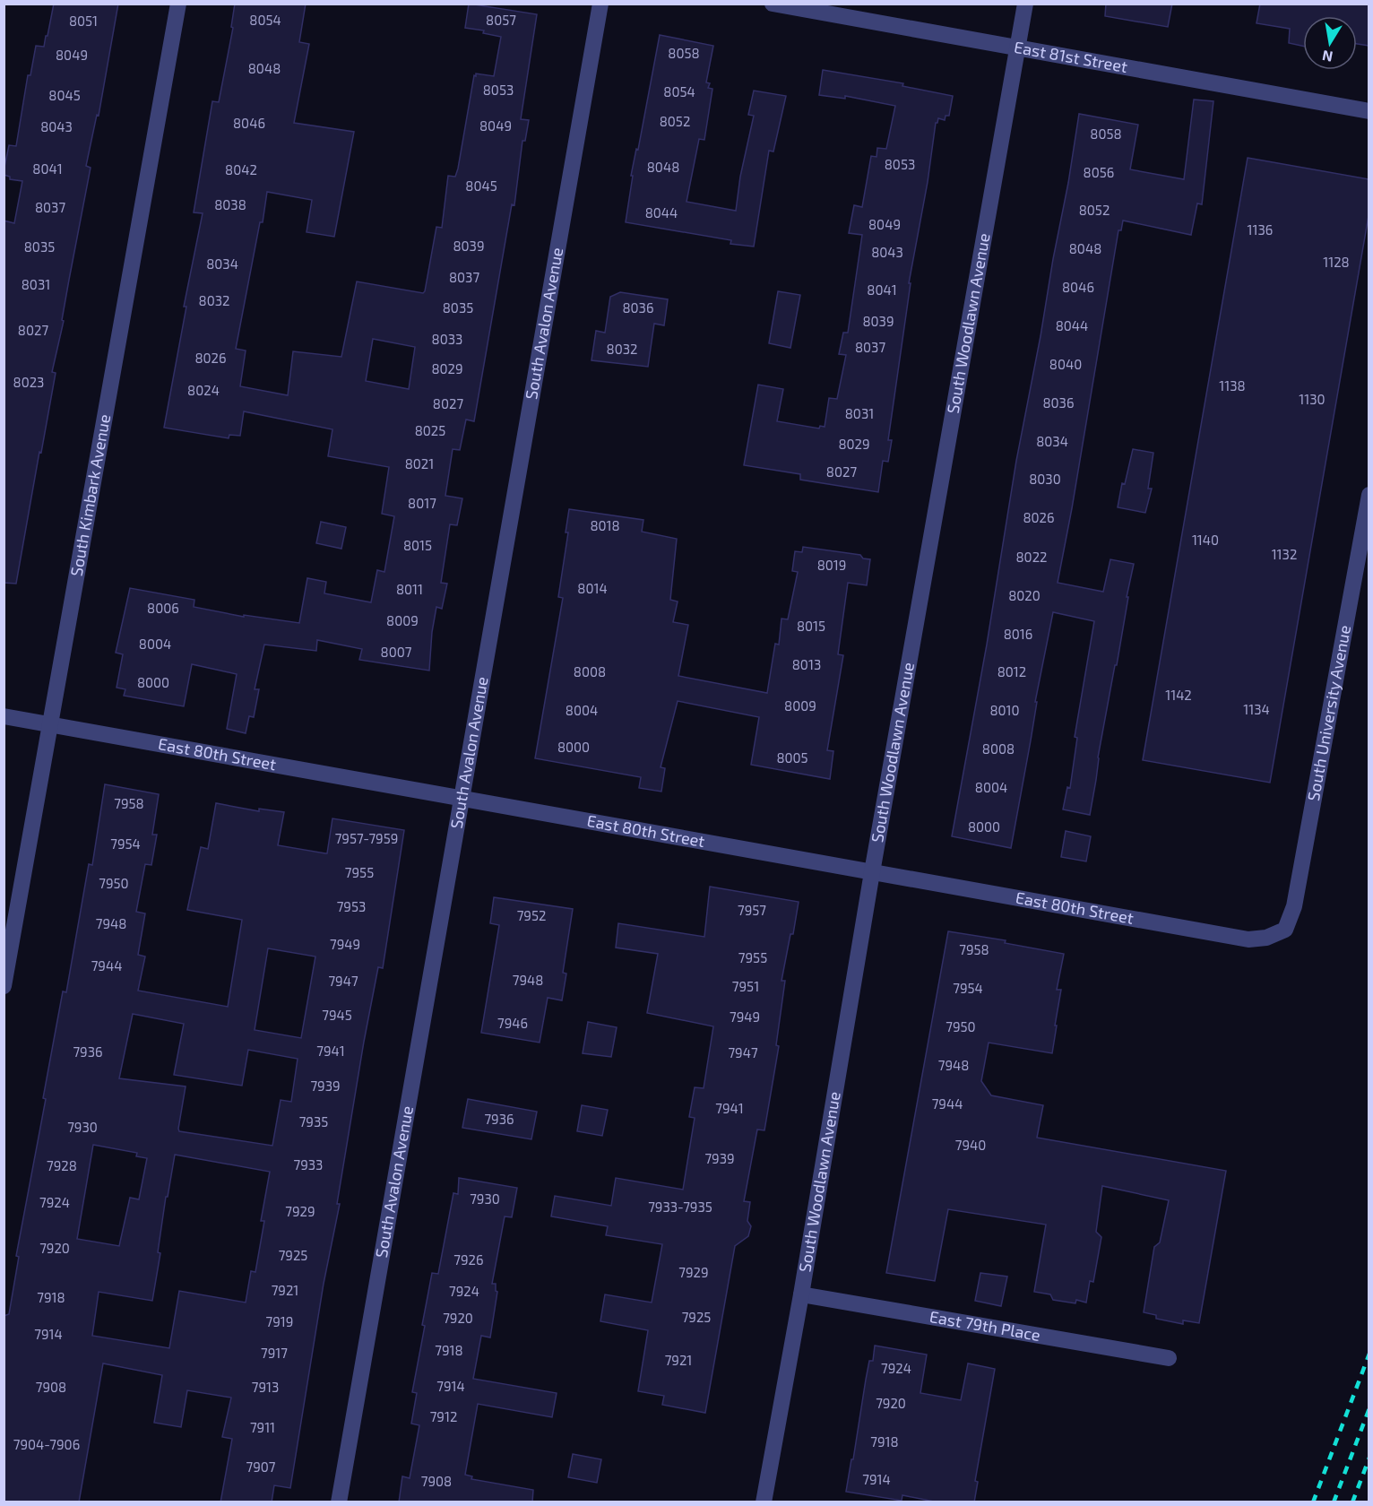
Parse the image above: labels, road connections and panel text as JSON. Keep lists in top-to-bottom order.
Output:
{
  "streets": {
    "street": [
      "East 81st Street",
      "South Avalon Avenue",
      "South Woodlawn Avenue",
      "South Kimbark Avenue",
      "South University Avenue",
      "East 80th Street",
      "East 79th Place"
    ]
  },
  "crossings": [
    ["East 81st Street", "South Woodlawn Avenue"],
    ["South Avalon Avenue", "East 80th Street"],
    ["South Woodlawn Avenue", "East 80th Street"],
    ["South Woodlawn Avenue", "East 79th Place"],
    ["South Kimbark Avenue", "East 80th Street"],
    ["South University Avenue", "East 80th Street"]
  ],
  "house_numbers": [
    "8054",
    "8057",
    "8051",
    "8058",
    "8049",
    "8048",
    "8053",
    "8054",
    "8045",
    "8052",
    "8046",
    "8049",
    "8043",
    "8058",
    "8053",
    "8048",
    "8041",
    "8042",
    "8056",
    "8045",
    "8038",
    "8037",
    "8052",
    "8044",
    "8049",
    "1136",
    "8039",
    "8035",
    "8048",
    "8043",
    "1128",
    "8034",
    "8037",
    "8031",
    "8046",
    "8041",
    "8032",
    "8035",
    "8036",
    "8039",
    "8044",
    "8027",
    "8033",
    "8037",
    "8032",
    "8026",
    "8040",
    "8029",
    "8023",
    "1138",
    "8024",
    "1130",
    "8036",
    "8027",
    "8031",
    "8025",
    "8034",
    "8029",
    "8021",
    "8027",
    "8030",
    "8017",
    "8026",
    "8018",
    "1140",
    "8015",
    "1132",
    "8022",
    "8019",
    "8014",
    "8011",
    "8020",
    "8006",
    "8009",
    "8015",
    "8016",
    "8004",
    "8007",
    "8013",
    "8008",
    "8012",
    "8000",
    "1142",
    "8009",
    "1134",
    "8004",
    "8010",
    "8000",
    "8008",
    "8005",
    "8004",
    "7958",
    "8000",
    "7957-7959",
    "7954",
    "7955",
    "7950",
    "7953",
    "7957",
    "7952",
    "7948",
    "7949",
    "7958",
    "7955",
    "7944",
    "7948",
    "7947",
    "7951",
    "7954",
    "7945",
    "7949",
    "7946",
    "7950",
    "7941",
    "7936",
    "7947",
    "7948",
    "7939",
    "7944",
    "7941",
    "7936",
    "7935",
    "7930",
    "7940",
    "7939",
    "7933",
    "7928",
    "7930",
    "7924",
    "7933-7935",
    "7929",
    "7920",
    "7925",
    "7926",
    "7929",
    "7921",
    "7924",
    "7918",
    "7925",
    "7920",
    "7919",
    "7914",
    "7918",
    "7917",
    "7921",
    "7924",
    "7914",
    "7908",
    "7913",
    "7920",
    "7912",
    "7911",
    "7918",
    "7904-7906",
    "7907",
    "7914",
    "7908"
  ],
  "north": "bottom"
}
